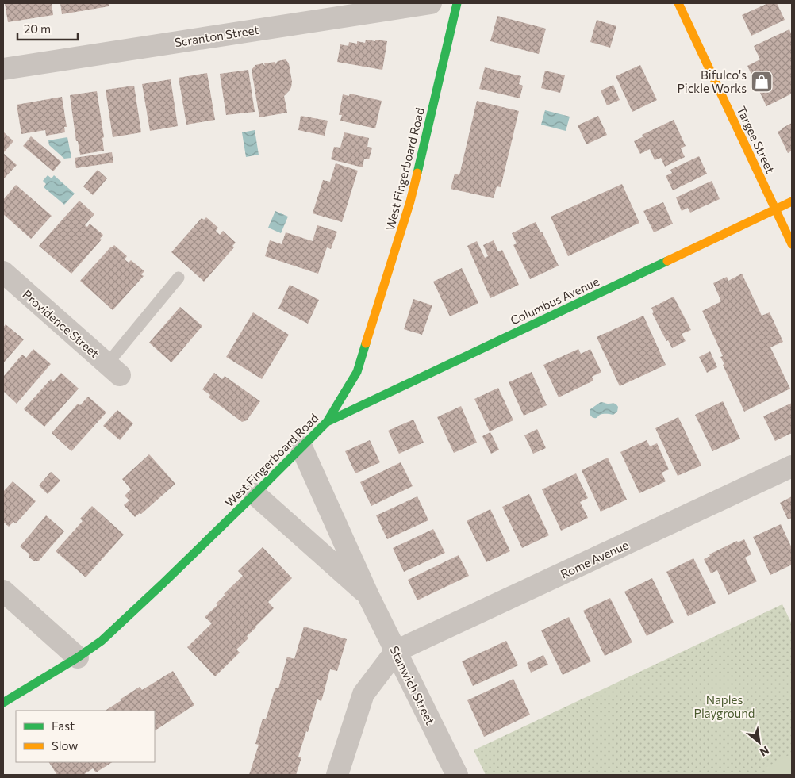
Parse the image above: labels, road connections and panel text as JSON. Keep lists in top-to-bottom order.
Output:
{
  "streets": {
    "street": [
      "Scranton Street",
      "Targee Street",
      "West Fingerboard Road",
      "Columbus Avenue",
      "Providence Street",
      "Rome Avenue",
      "Stanwich Street"
    ]
  },
  "crossings": [
    ["Targee Street", "Columbus Avenue"],
    ["West Fingerboard Road", "Columbus Avenue"],
    ["West Fingerboard Road", "Stanwich Street"],
    ["Rome Avenue", "Stanwich Street"]
  ],
  "parks": ["Naples Playground"],
  "places": {
    "shop": ["Bifulco's Pickle Works"]
  },
  "legend": ["Fast", "Slow"],
  "scale_bar": "20 m",
  "north": "bottom right"
}
